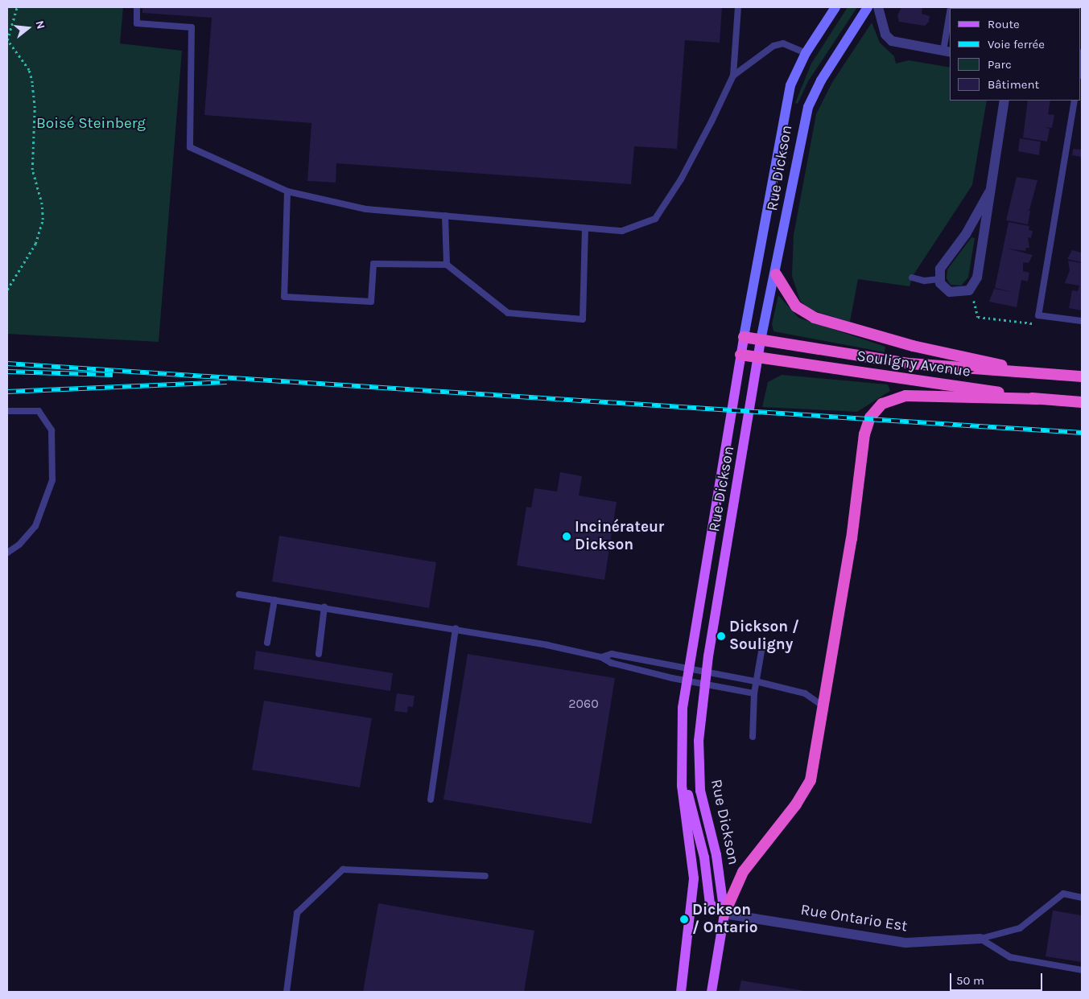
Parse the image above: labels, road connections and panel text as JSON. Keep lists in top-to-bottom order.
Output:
{
  "streets": {
    "highway": ["Souligny Avenue"],
    "main road": ["Rue Dickson"],
    "street": ["Rue Ontario Est"]
  },
  "crossings": [
    ["Rue Dickson", "Souligny Avenue"],
    ["Rue Dickson", "Rue Ontario Est"]
  ],
  "parks": ["Boisé Steinberg"],
  "places": ["Incinérateur Dickson", "Dickson / Souligny", "Dickson / Ontario"],
  "house_numbers": ["2060"],
  "legend": [
    "Route",
    "Voie ferrée",
    "Parc",
    "Bâtiment"
  ],
  "scale_bar": "50 m",
  "north": "right"
}
